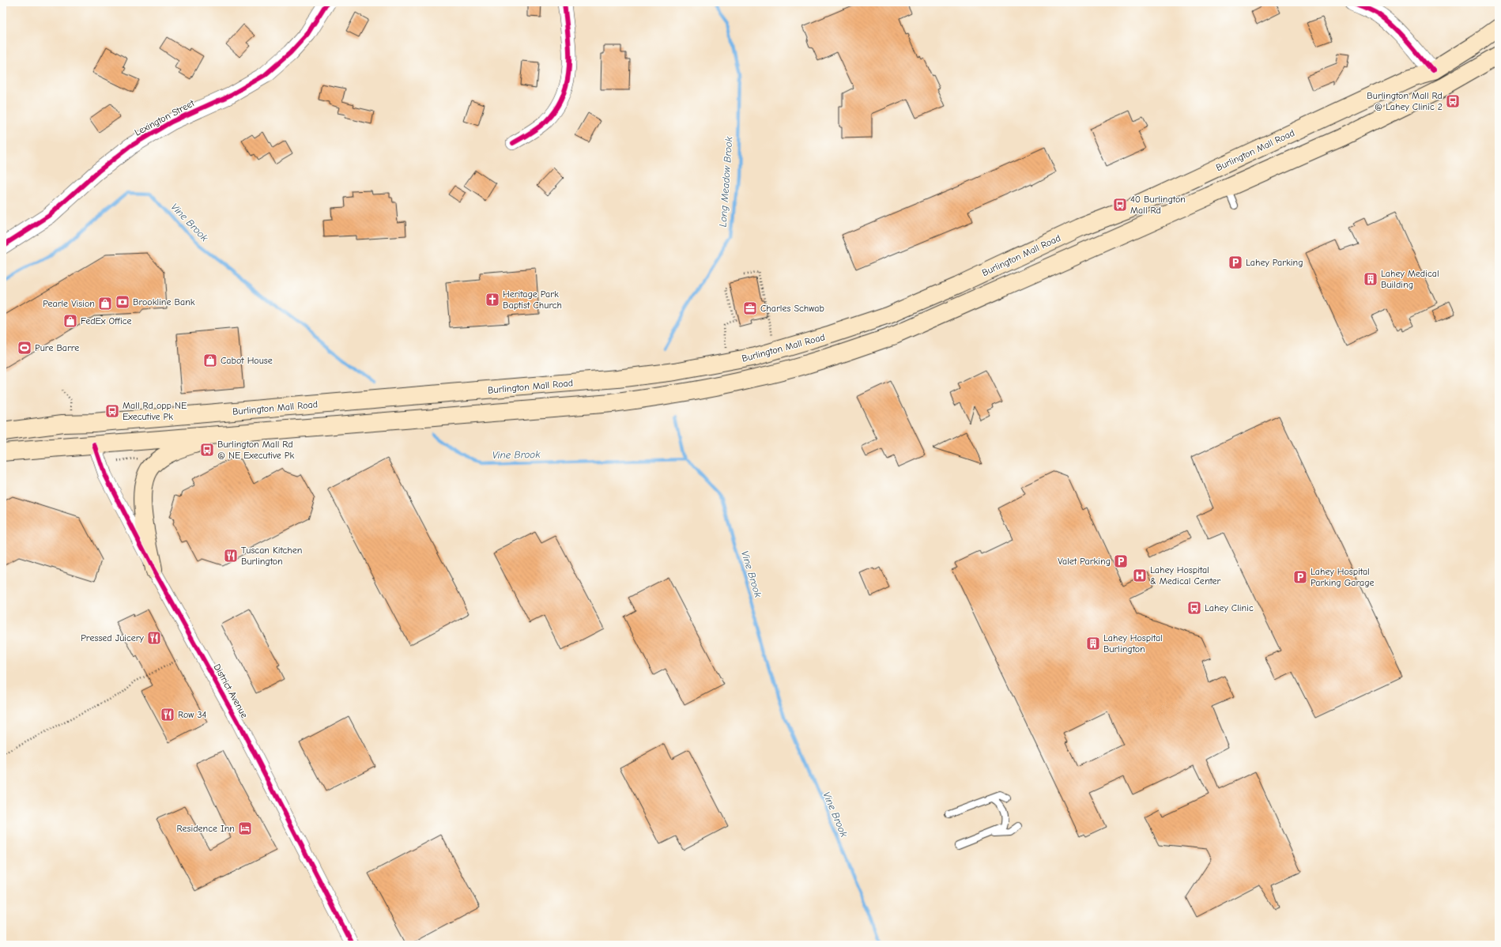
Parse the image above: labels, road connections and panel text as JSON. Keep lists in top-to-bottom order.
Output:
{
  "streets": {
    "main road": ["Burlington Mall Road"],
    "street": ["Lexington Street", "District Avenue"]
  },
  "water": ["Long Meadow Brook", "Vine Brook"],
  "places": {
    "bus stop": [
      "Burlington Mall Rd @ Lahey Clinic 2",
      "40 Burlington Mall Rd",
      "Mall Rd opp NE Executive Pk",
      "Burlington Mall Rd @ NE Executive Pk",
      "Lahey Clinic"
    ],
    "parking": ["Lahey Parking", "Valet Parking", "Lahey Hospital Parking Garage"],
    "building": ["Lahey Medical Building", "Lahey Hospital Burlington"],
    "church": ["Heritage Park Baptist Church"],
    "bank": ["Brookline Bank"],
    "shop": ["Pearle Vision", "FedEx Office", "Cabot House"],
    "office": ["Charles Schwab"],
    "sports": ["Pure Barre"],
    "restaurant": ["Tuscan Kitchen Burlington", "Pressed Juicery", "Row 34"],
    "hospital": ["Lahey Hospital & Medical Center"],
    "hotel": ["Residence Inn"]
  }
}
